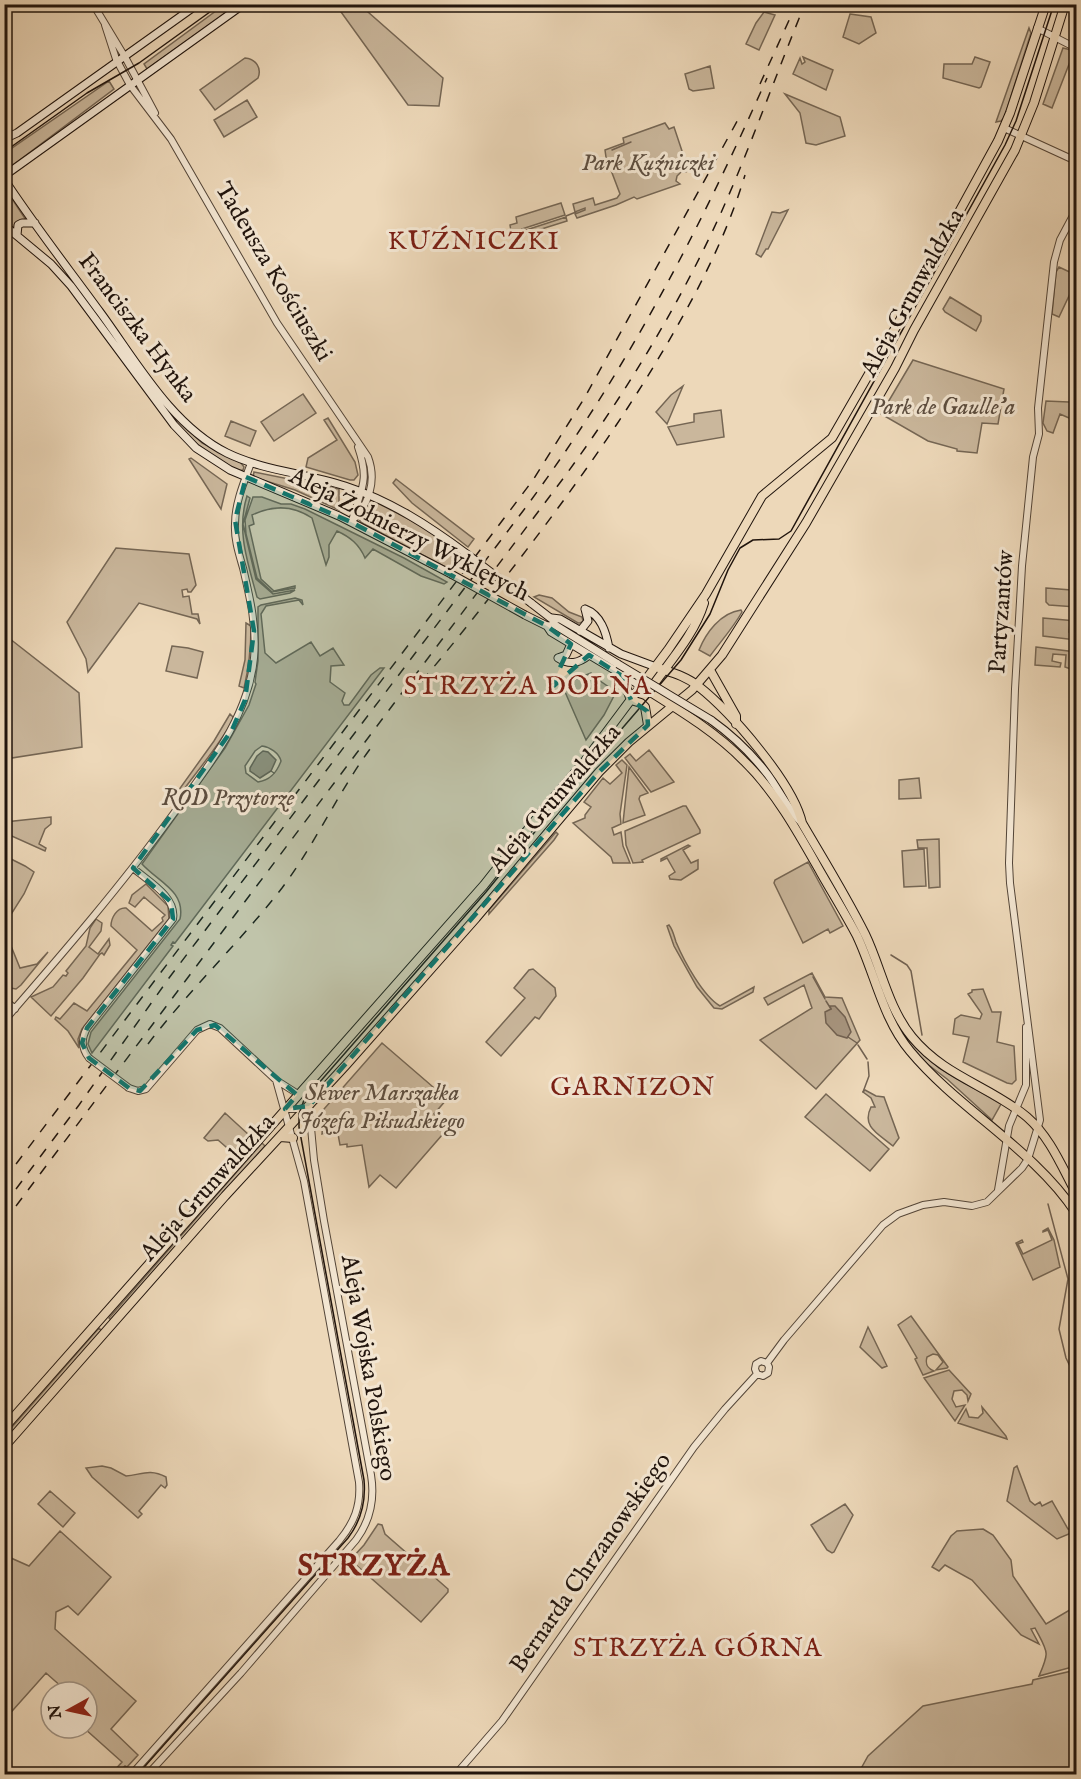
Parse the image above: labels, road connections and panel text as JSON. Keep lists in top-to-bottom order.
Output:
{
  "streets": {
    "main road": ["Aleja Grunwaldzka", "Franciszka Hynka", "Aleja Żołnierzy Wyklętych"],
    "street": [
      "Tadeusza Kościuszki",
      "Partyzantów",
      "Aleja Wojska Polskiego",
      "Bernarda Chrzanowskiego"
    ]
  },
  "crossings": [
    ["Tadeusza Kościuszki", "Aleja Żołnierzy Wyklętych"],
    ["Aleja Grunwaldzka", "Aleja Wojska Polskiego"],
    ["Franciszka Hynka", "Aleja Żołnierzy Wyklętych"]
  ],
  "districts": [
    "KUŹNICZKI",
    "STRZYŻA DOLNA",
    "GARNIZON",
    "STRZYŻA",
    "STRZYŻA GÓRNA"
  ],
  "parks": [
    "Park Kuźniczki",
    "Park de Gaulle'a",
    "ROD Przytorze",
    "Skwer Marszałka Józefa Piłsudskiego"
  ],
  "north": "left"
}
